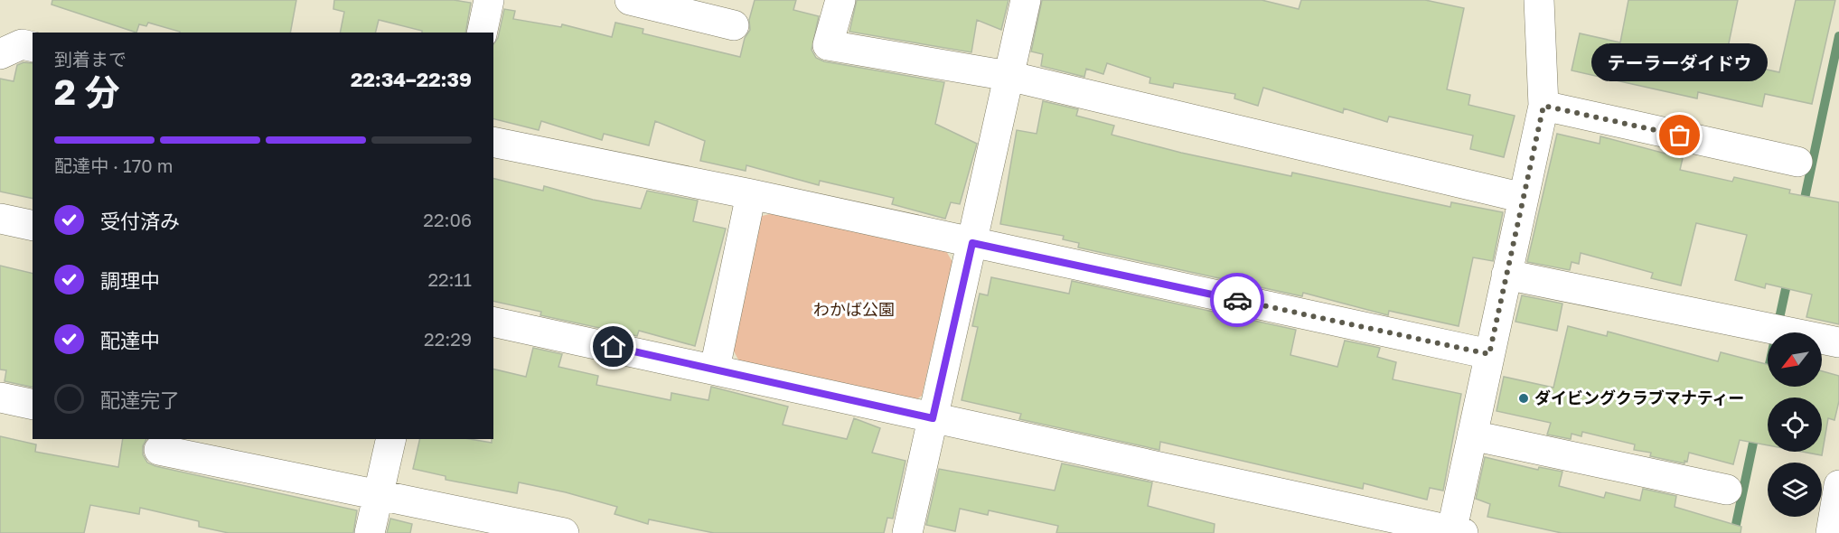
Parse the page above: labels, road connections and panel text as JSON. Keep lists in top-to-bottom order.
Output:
{
  "parks": ["わかば公園"],
  "places": ["テーラーダイドウ", "ダイビングクラブマナティー"],
  "north": "bottom left",
  "page": {
    "heading": ["2 分", "到着まで", "22:34–22:39"],
    "bubble": "テーラーダイドウ",
    "bar": "配達中 · 170 m",
    "list": [
      ["受付済み", "22:06"],
      ["調理中", "22:11"],
      ["配達中", "22:29"],
      "配達完了"
    ]
  }
}
